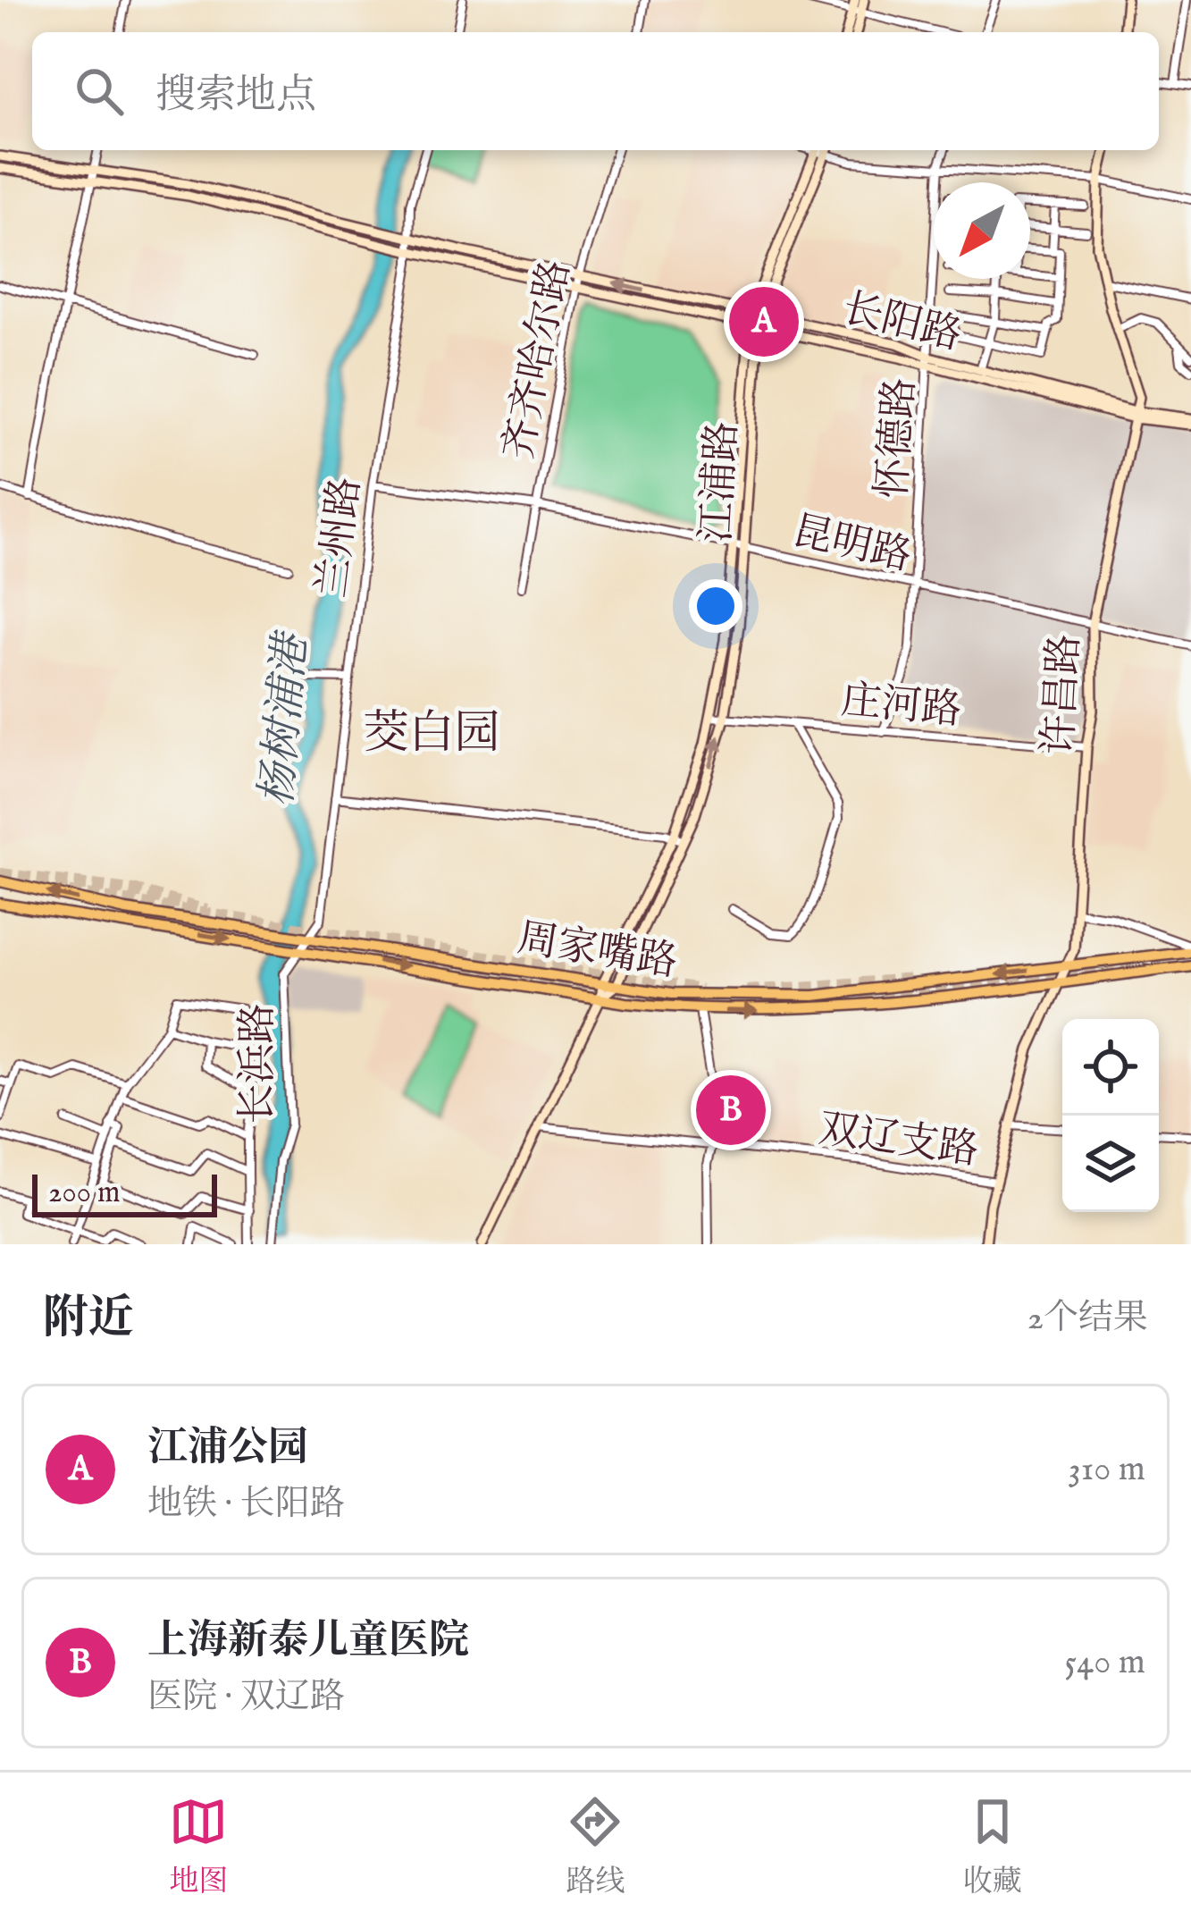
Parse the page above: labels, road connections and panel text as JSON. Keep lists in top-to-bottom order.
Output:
{
  "streets": {
    "main road": [
      "长阳路",
      "江浦路",
      "许昌路",
      "周家嘴路"
    ],
    "street": [
      "齐齐哈尔路",
      "怀德路",
      "兰州路",
      "昆明路",
      "庄河路",
      "长浜路",
      "双辽支路"
    ]
  },
  "crossings": [
    ["长阳路", "齐齐哈尔路"],
    ["长阳路", "怀德路"],
    ["长阳路", "江浦路"],
    ["长阳路", "兰州路"],
    ["长阳路", "许昌路"],
    ["齐齐哈尔路", "昆明路"],
    ["怀德路", "昆明路"],
    ["怀德路", "庄河路"],
    ["江浦路", "昆明路"],
    ["江浦路", "庄河路"],
    ["江浦路", "周家嘴路"],
    ["江浦路", "双辽支路"],
    ["兰州路", "昆明路"],
    ["兰州路", "周家嘴路"],
    ["昆明路", "许昌路"],
    ["许昌路", "庄河路"],
    ["许昌路", "周家嘴路"],
    ["许昌路", "双辽支路"],
    ["周家嘴路", "长浜路"]
  ],
  "districts": ["茭白园"],
  "water": ["杨树浦港"],
  "scale_bar": "200 m",
  "north": "bottom left",
  "page": {
    "search": "搜索地点",
    "pins": ["A", "B"],
    "scale": "200 m",
    "heading": ["附近", "2个结果"],
    "list": [
      {
        "mark": "A",
        "name": "江浦公园",
        "note": "地铁 · 长阳路",
        "value": "310 m"
      },
      {
        "mark": "B",
        "name": "上海新泰儿童医院",
        "note": "医院 · 双辽路",
        "value": "540 m"
      }
    ],
    "nav": ["地图", "路线", "收藏"]
  }
}
